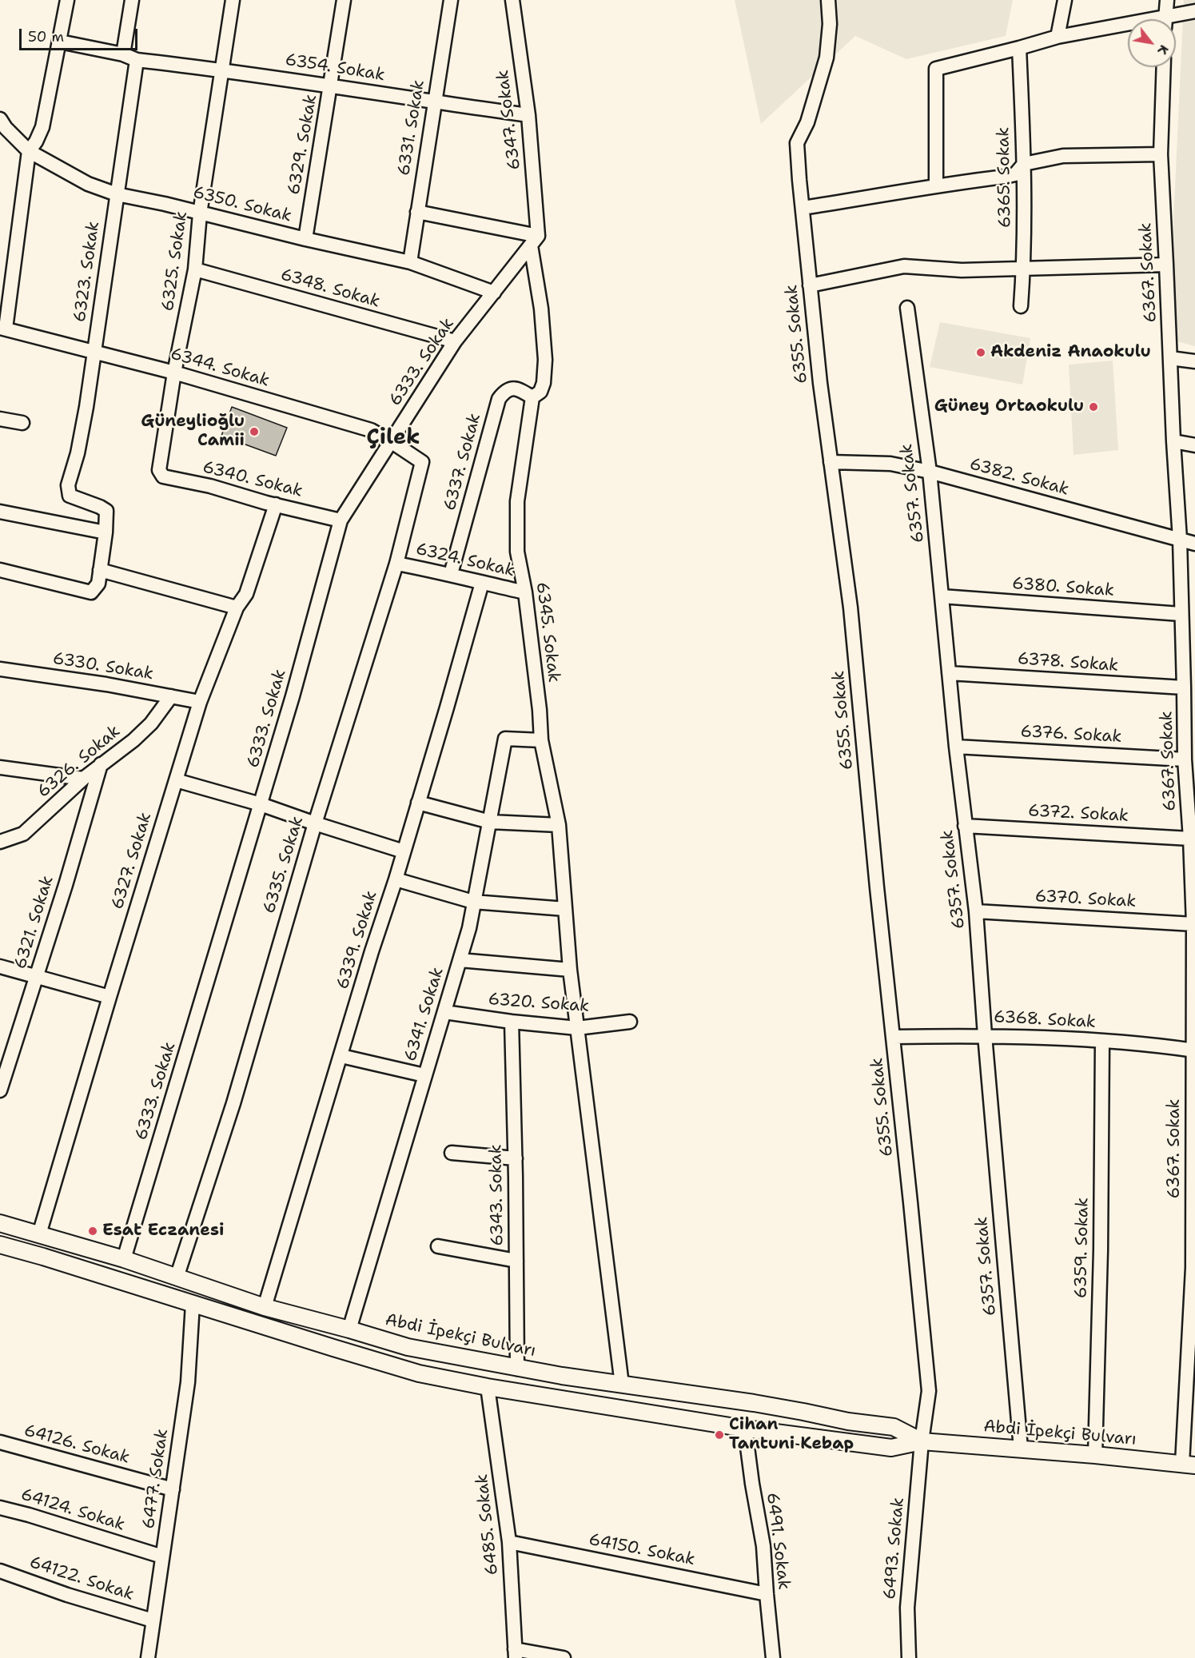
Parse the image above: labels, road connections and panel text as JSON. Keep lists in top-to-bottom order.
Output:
{
  "streets": {
    "street": [
      "6354. Sokak",
      "6347. Sokak",
      "6331. Sokak",
      "6329. Sokak",
      "6365. Sokak",
      "6350. Sokak",
      "6325. Sokak",
      "6323. Sokak",
      "6367. Sokak",
      "6348. Sokak",
      "6355. Sokak",
      "6333. Sokak",
      "6344. Sokak",
      "6337. Sokak",
      "6382. Sokak",
      "6340. Sokak",
      "6357. Sokak",
      "6324. Sokak",
      "6380. Sokak",
      "6345. Sokak",
      "6378. Sokak",
      "6330. Sokak",
      "6376. Sokak",
      "6326. Sokak",
      "6372. Sokak",
      "6327. Sokak",
      "6335. Sokak",
      "6370. Sokak",
      "6321. Sokak",
      "6339. Sokak",
      "6320. Sokak",
      "6341. Sokak",
      "6368. Sokak",
      "6343. Sokak",
      "6359. Sokak",
      "Abdi İpekçi Bulvarı",
      "64126. Sokak",
      "6477. Sokak",
      "64124. Sokak",
      "6485. Sokak",
      "6491. Sokak",
      "6493. Sokak",
      "64150. Sokak",
      "64122. Sokak"
    ]
  },
  "crossings": [
    ["6354. Sokak", "6347. Sokak"],
    ["6354. Sokak", "6331. Sokak"],
    ["6354. Sokak", "6329. Sokak"],
    ["6354. Sokak", "6325. Sokak"],
    ["6354. Sokak", "6323. Sokak"],
    ["6347. Sokak", "6333. Sokak"],
    ["6347. Sokak", "6345. Sokak"],
    ["6331. Sokak", "6350. Sokak"],
    ["6329. Sokak", "6350. Sokak"],
    ["6350. Sokak", "6325. Sokak"],
    ["6350. Sokak", "6323. Sokak"],
    ["6350. Sokak", "6333. Sokak"],
    ["6325. Sokak", "6348. Sokak"],
    ["6325. Sokak", "6344. Sokak"],
    ["6325. Sokak", "6340. Sokak"],
    ["6323. Sokak", "6344. Sokak"],
    ["6367. Sokak", "6382. Sokak"],
    ["6367. Sokak", "6380. Sokak"],
    ["6367. Sokak", "6378. Sokak"],
    ["6367. Sokak", "6376. Sokak"],
    ["6367. Sokak", "6372. Sokak"],
    ["6367. Sokak", "6370. Sokak"],
    ["6367. Sokak", "6368. Sokak"],
    ["6367. Sokak", "Abdi İpekçi Bulvarı"],
    ["6348. Sokak", "6333. Sokak"],
    ["6355. Sokak", "6382. Sokak"],
    ["6355. Sokak", "6368. Sokak"],
    ["6355. Sokak", "Abdi İpekçi Bulvarı"],
    ["6355. Sokak", "6493. Sokak"],
    ["6333. Sokak", "6344. Sokak"],
    ["6333. Sokak", "6340. Sokak"],
    ["6333. Sokak", "6345. Sokak"],
    ["6333. Sokak", "Abdi İpekçi Bulvarı"],
    ["6344. Sokak", "6335. Sokak"],
    ["6337. Sokak", "6324. Sokak"],
    ["6337. Sokak", "6345. Sokak"],
    ["6382. Sokak", "6357. Sokak"],
    ["6340. Sokak", "6327. Sokak"],
    ["6357. Sokak", "6380. Sokak"],
    ["6357. Sokak", "6378. Sokak"],
    ["6357. Sokak", "6376. Sokak"],
    ["6357. Sokak", "6372. Sokak"],
    ["6357. Sokak", "6370. Sokak"],
    ["6357. Sokak", "6368. Sokak"],
    ["6357. Sokak", "Abdi İpekçi Bulvarı"],
    ["6324. Sokak", "6345. Sokak"],
    ["6324. Sokak", "6335. Sokak"],
    ["6324. Sokak", "6339. Sokak"],
    ["6345. Sokak", "6320. Sokak"],
    ["6345. Sokak", "6341. Sokak"],
    ["6345. Sokak", "Abdi İpekçi Bulvarı"],
    ["6330. Sokak", "6326. Sokak"],
    ["6330. Sokak", "6327. Sokak"],
    ["6326. Sokak", "6321. Sokak"],
    ["6327. Sokak", "Abdi İpekçi Bulvarı"],
    ["6335. Sokak", "Abdi İpekçi Bulvarı"],
    ["6339. Sokak", "Abdi İpekçi Bulvarı"],
    ["6320. Sokak", "6341. Sokak"],
    ["6320. Sokak", "6343. Sokak"],
    ["6341. Sokak", "Abdi İpekçi Bulvarı"],
    ["6368. Sokak", "6359. Sokak"],
    ["6343. Sokak", "Abdi İpekçi Bulvarı"],
    ["6359. Sokak", "Abdi İpekçi Bulvarı"],
    ["Abdi İpekçi Bulvarı", "6477. Sokak"],
    ["Abdi İpekçi Bulvarı", "6485. Sokak"],
    ["Abdi İpekçi Bulvarı", "6491. Sokak"],
    ["Abdi İpekçi Bulvarı", "6493. Sokak"],
    ["64126. Sokak", "6477. Sokak"],
    ["6477. Sokak", "64124. Sokak"],
    ["6477. Sokak", "64122. Sokak"],
    ["6485. Sokak", "64150. Sokak"],
    ["6491. Sokak", "64150. Sokak"]
  ],
  "districts": ["Çilek"],
  "places": [
    "Akdeniz Anaokulu",
    "Güney Ortaokulu",
    "Güneylioğlu Camii",
    "Esat Eczanesi",
    "Cihan Tantuni Kebap"
  ],
  "scale_bar": "50 m",
  "north": "bottom right"
}
